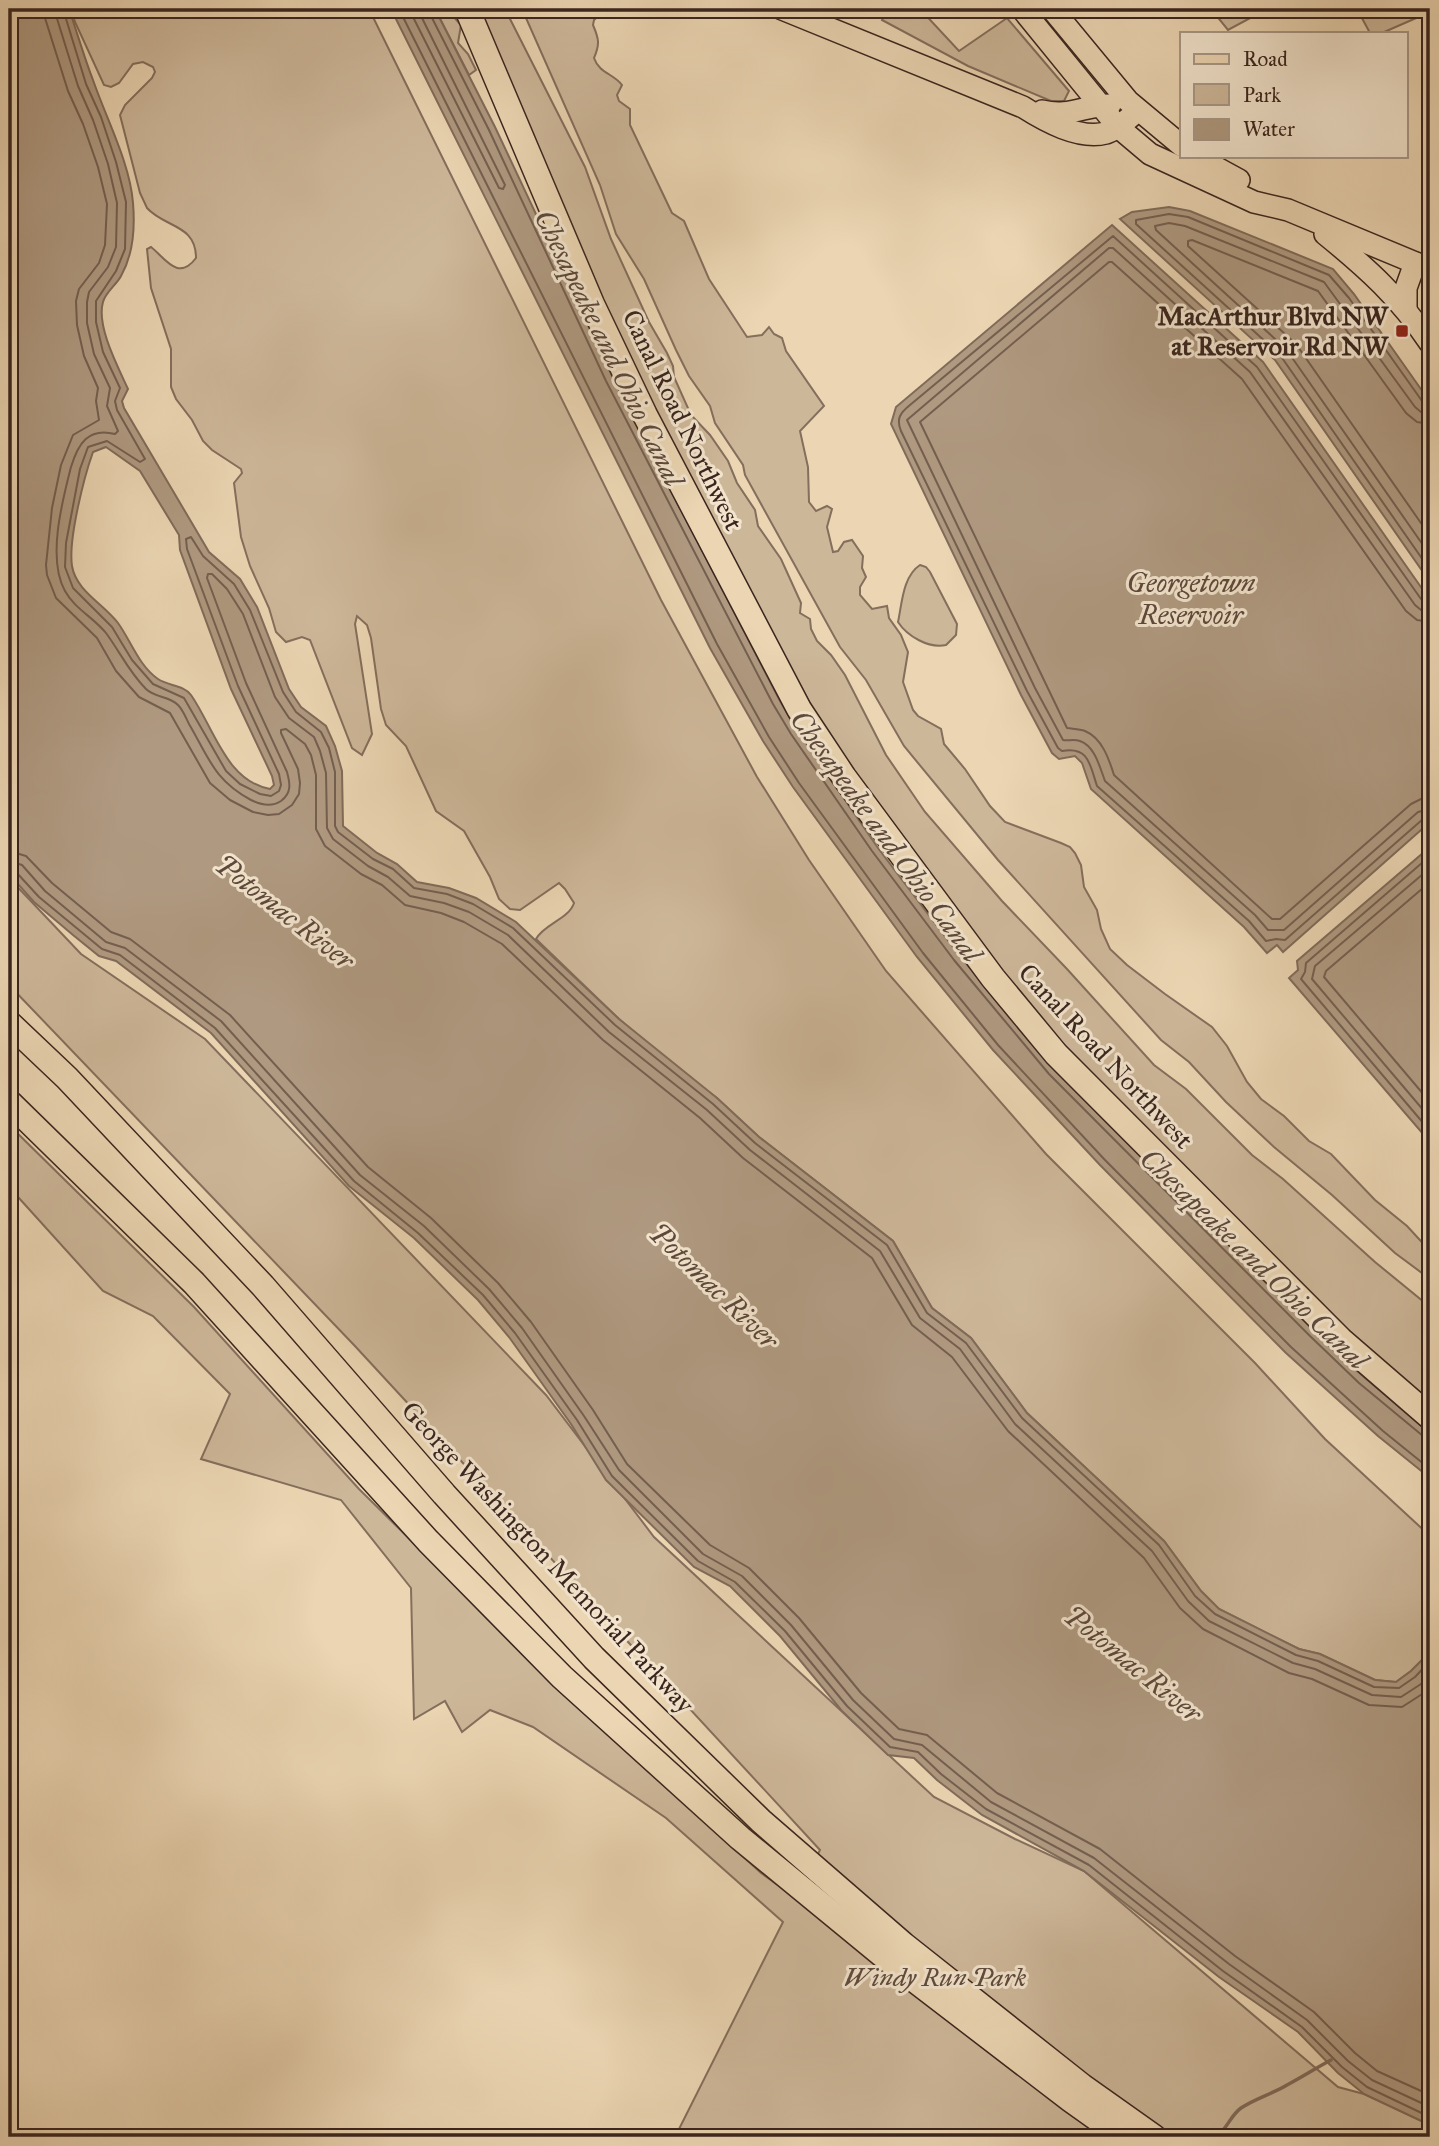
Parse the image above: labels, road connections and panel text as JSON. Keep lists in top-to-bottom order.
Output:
{
  "streets": {
    "highway": ["Canal Road Northwest", "George Washington Memorial Parkway"]
  },
  "water": ["Chesapeake and Ohio Canal", "Georgetown Reservoir", "Potomac River"],
  "parks": ["Windy Run Park"],
  "places": {
    "transit": ["MacArthur Blvd NW at Reservoir Rd NW"]
  },
  "legend": ["Road", "Park", "Water"]
}
